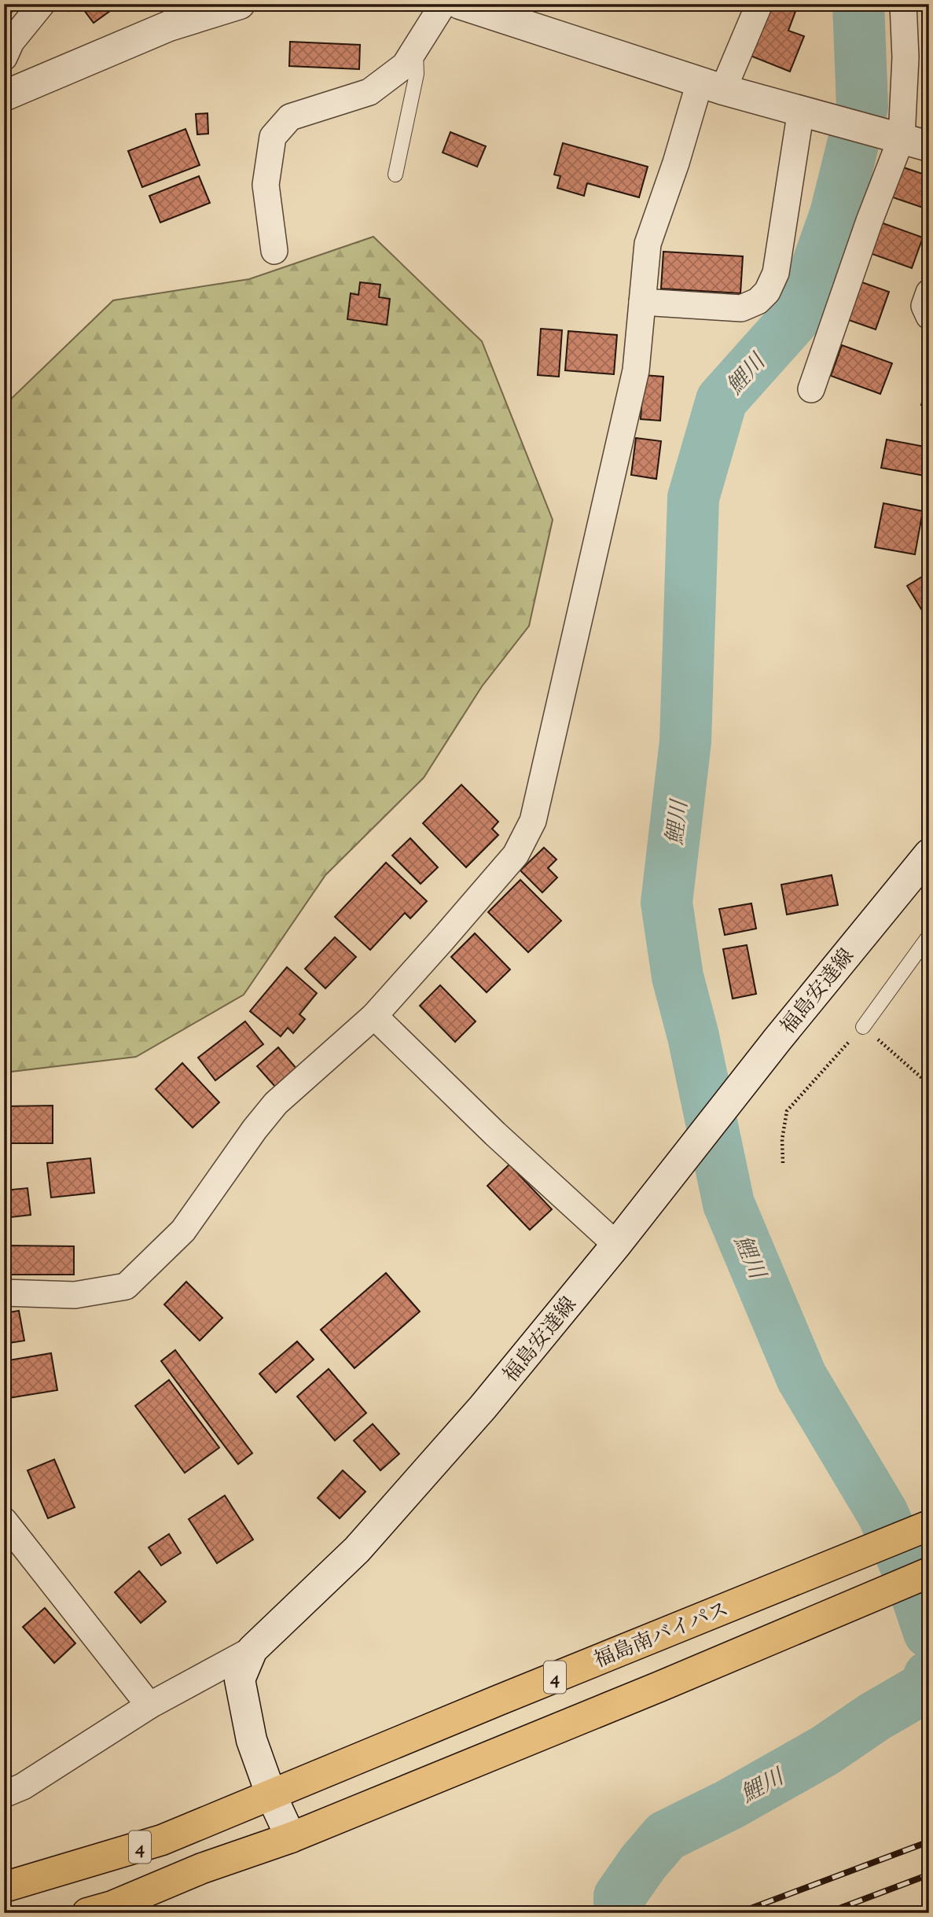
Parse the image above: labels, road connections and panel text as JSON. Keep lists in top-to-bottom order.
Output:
{
  "streets": {
    "highway": ["福島南バイパス", "4"],
    "main road": ["福島安達線"]
  },
  "crossings": [
    ["福島安達線", "福島南バイパス"],
    ["福島安達線", "4"],
    ["福島南バイパス", "4"]
  ],
  "water": ["鯉川"]
}
